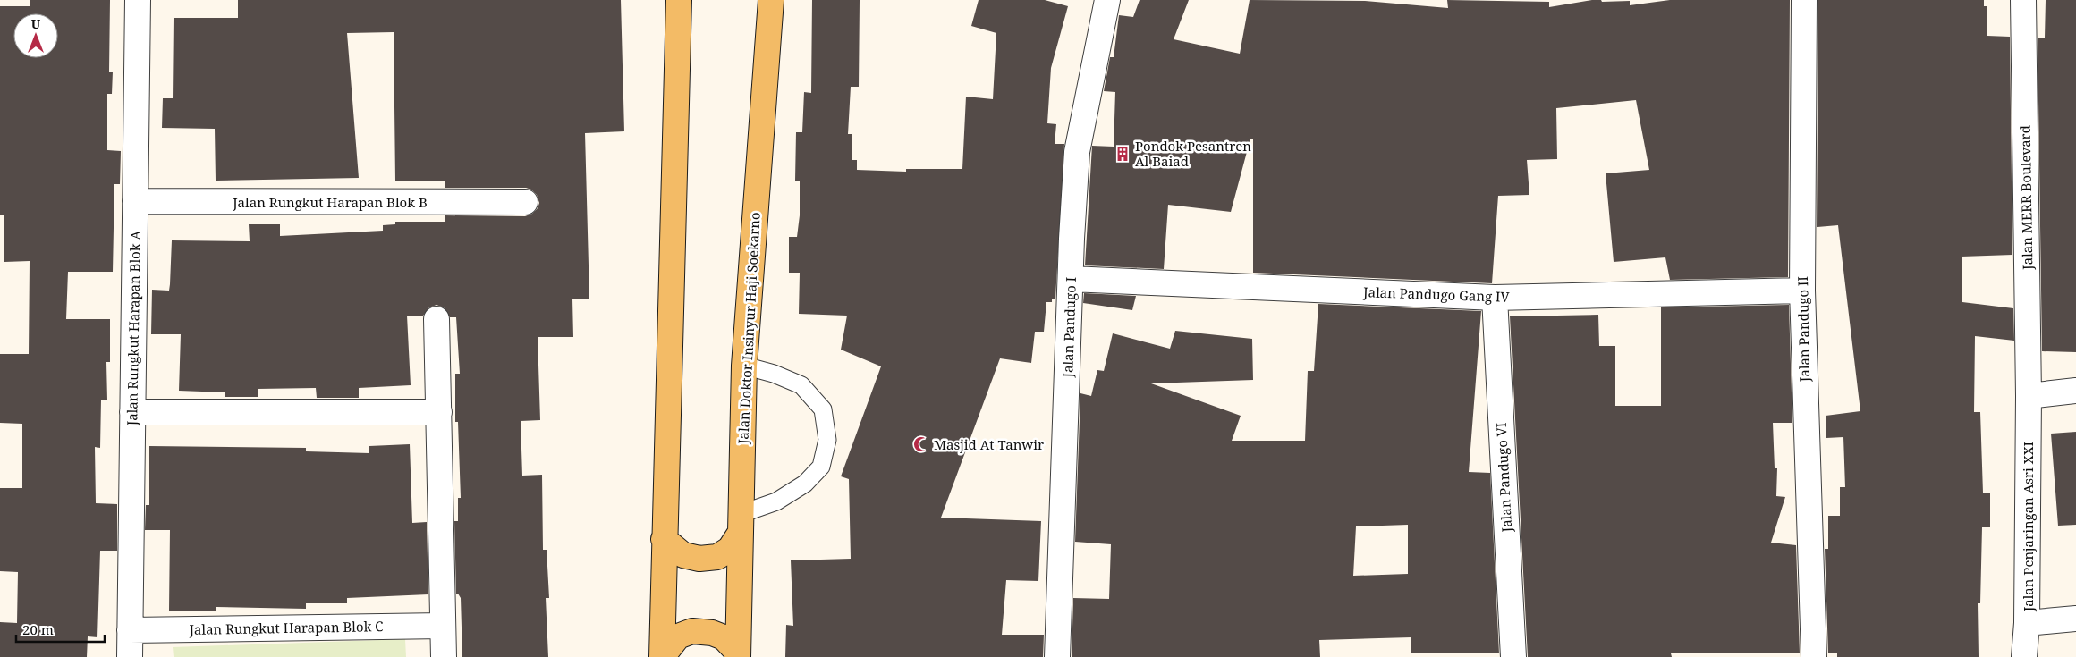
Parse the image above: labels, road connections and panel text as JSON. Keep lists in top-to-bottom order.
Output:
{
  "streets": {
    "main road": ["Jalan Doktor Insinyur Haji Soekarno"],
    "street": [
      "Jalan MERR Boulevard",
      "Jalan Rungkut Harapan Blok B",
      "Jalan Pandugo Gang IV",
      "Jalan Pandugo I",
      "Jalan Rungkut Harapan Blok A",
      "Jalan Pandugo II",
      "Jalan Pandugo VI",
      "Jalan Penjaringan Asri XXI",
      "Jalan Rungkut Harapan Blok C"
    ]
  },
  "crossings": [
    ["Jalan MERR Boulevard", "Jalan Penjaringan Asri XXI"],
    ["Jalan Rungkut Harapan Blok B", "Jalan Rungkut Harapan Blok A"],
    ["Jalan Pandugo Gang IV", "Jalan Pandugo I"],
    ["Jalan Pandugo Gang IV", "Jalan Pandugo II"],
    ["Jalan Pandugo Gang IV", "Jalan Pandugo VI"],
    ["Jalan Rungkut Harapan Blok A", "Jalan Rungkut Harapan Blok C"]
  ],
  "places": {
    "building": ["Pondok Pesantren Al Baiad"],
    "mosque": ["Masjid At Tanwir"]
  },
  "scale_bar": "20 m",
  "north": "top"
}
